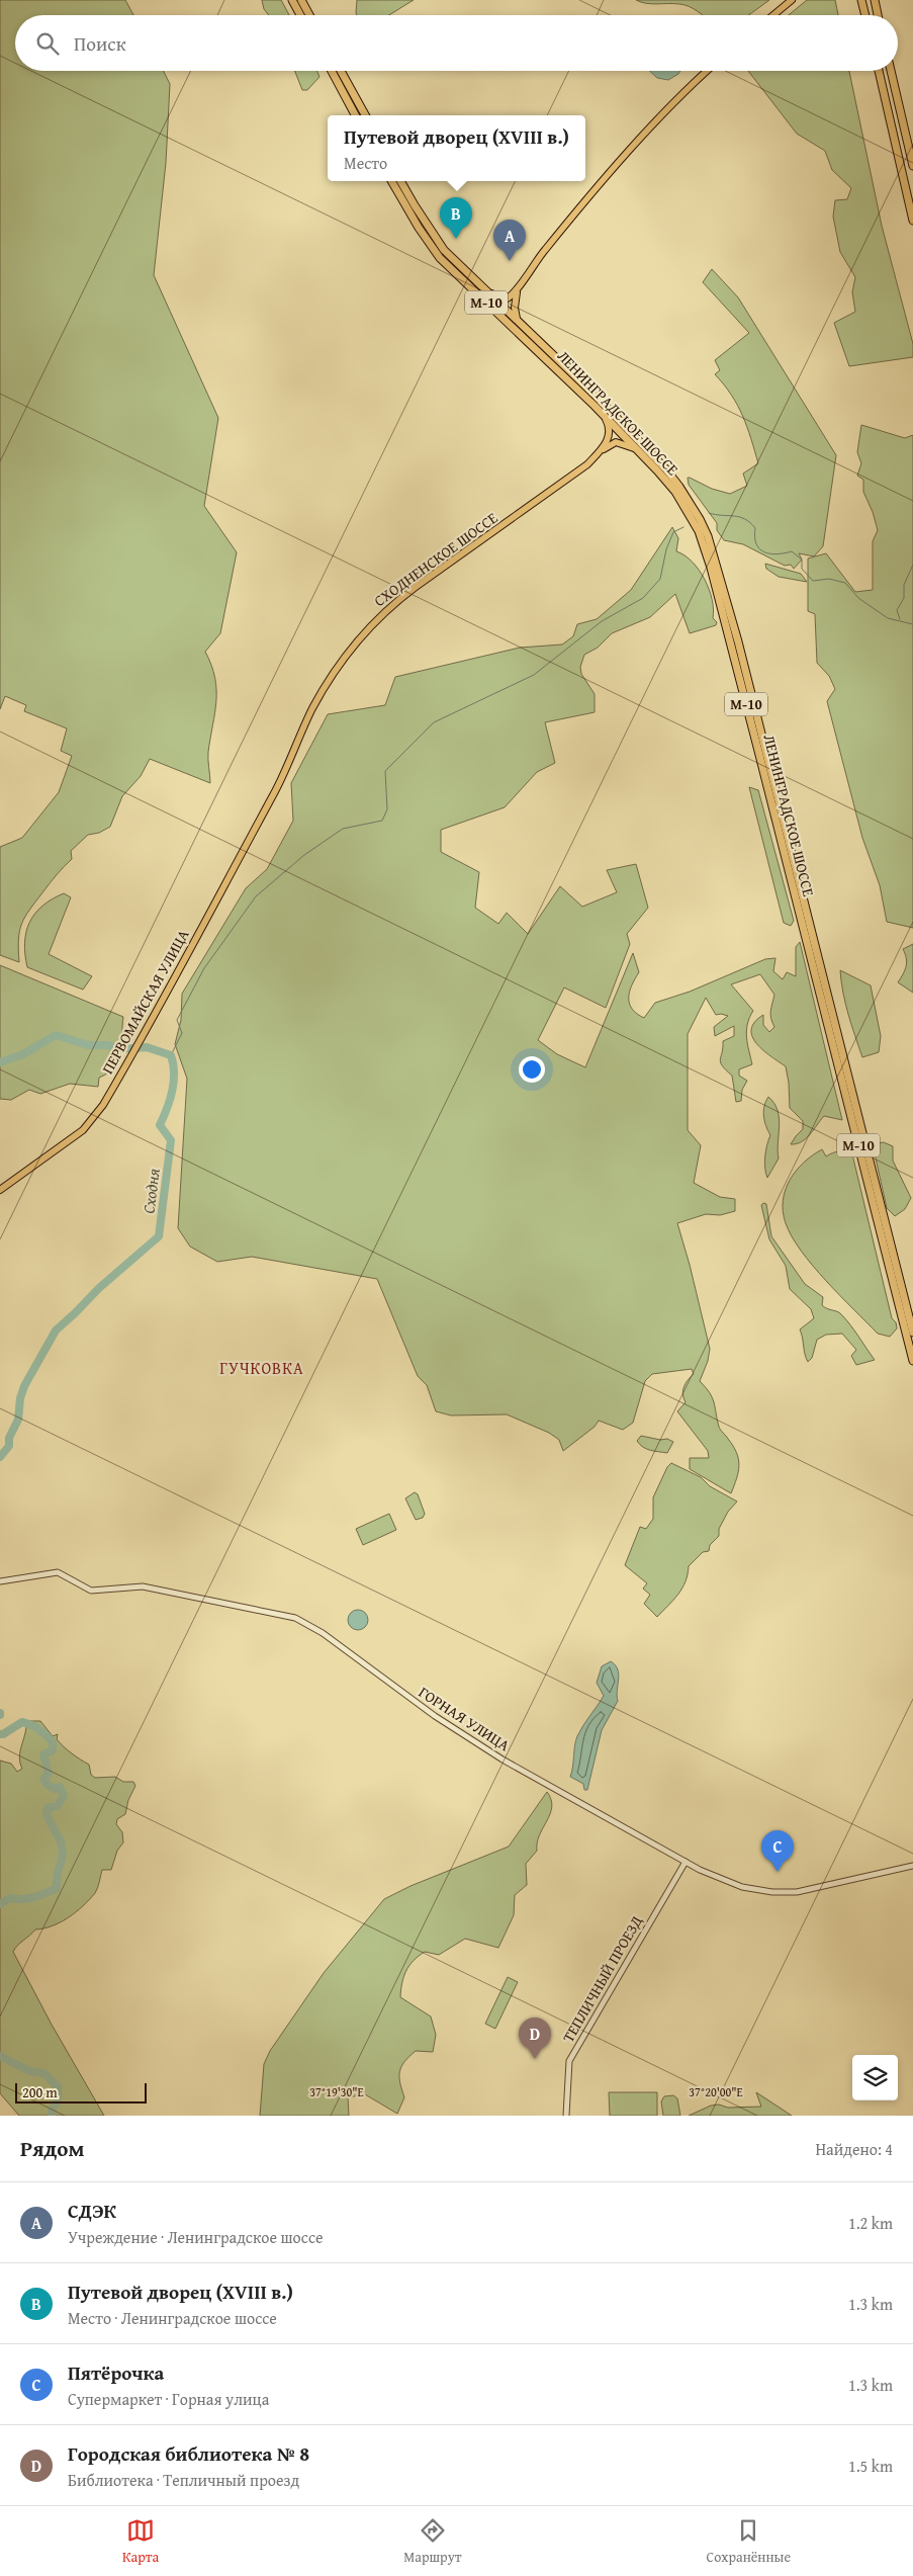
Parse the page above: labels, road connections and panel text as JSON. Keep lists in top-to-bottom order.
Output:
{
  "streets": {
    "highway": ["М-10", "ЛЕНИНГРАДСКОЕ ШОССЕ"],
    "main road": ["СХОДНЕНСКОЕ ШОССЕ", "ПЕРВОМАЙСКАЯ УЛИЦА"],
    "street": ["ГОРНАЯ УЛИЦА", "ТЕПЛИЧНЫЙ ПРОЕЗД"]
  },
  "crossings": [
    ["ЛЕНИНГРАДСКОЕ ШОССЕ", "СХОДНЕНСКОЕ ШОССЕ"],
    ["СХОДНЕНСКОЕ ШОССЕ", "ПЕРВОМАЙСКАЯ УЛИЦА"],
    ["ГОРНАЯ УЛИЦА", "ТЕПЛИЧНЫЙ ПРОЕЗД"]
  ],
  "districts": ["ГУЧКОВКА"],
  "water": ["Сходня"],
  "scale_bar": "200 m",
  "page": {
    "search": "Поиск",
    "popup": ["Путевой дворец (XVIII в.)", "Место"],
    "pins": [
      "B",
      "A",
      "C",
      "D"
    ],
    "scale": "200 m",
    "heading": ["Рядом", "Найдено: 4"],
    "list": [
      {
        "mark": "A",
        "name": "СДЭК",
        "note": "Учреждение · Ленинградское шоссе",
        "value": "1.2 km"
      },
      {
        "mark": "B",
        "name": "Путевой дворец (XVIII в.)",
        "note": "Место · Ленинградское шоссе",
        "value": "1.3 km"
      },
      {
        "mark": "C",
        "name": "Пятёрочка",
        "note": "Супермаркет · Горная улица",
        "value": "1.3 km"
      },
      {
        "mark": "D",
        "name": "Городская библиотека № 8",
        "note": "Библиотека · Тепличный проезд",
        "value": "1.5 km"
      }
    ],
    "nav": ["Карта", "Маршрут", "Сохранённые"]
  },
  "coordinates": ["37°19'30\"E", "37°20'00\"E"]
}
